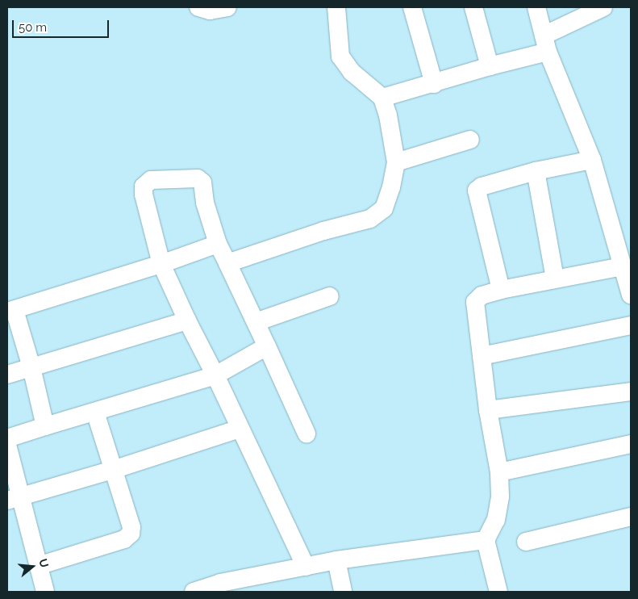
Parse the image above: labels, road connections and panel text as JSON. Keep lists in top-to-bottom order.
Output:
{
  "scale_bar": "50 m",
  "north": "right"
}
